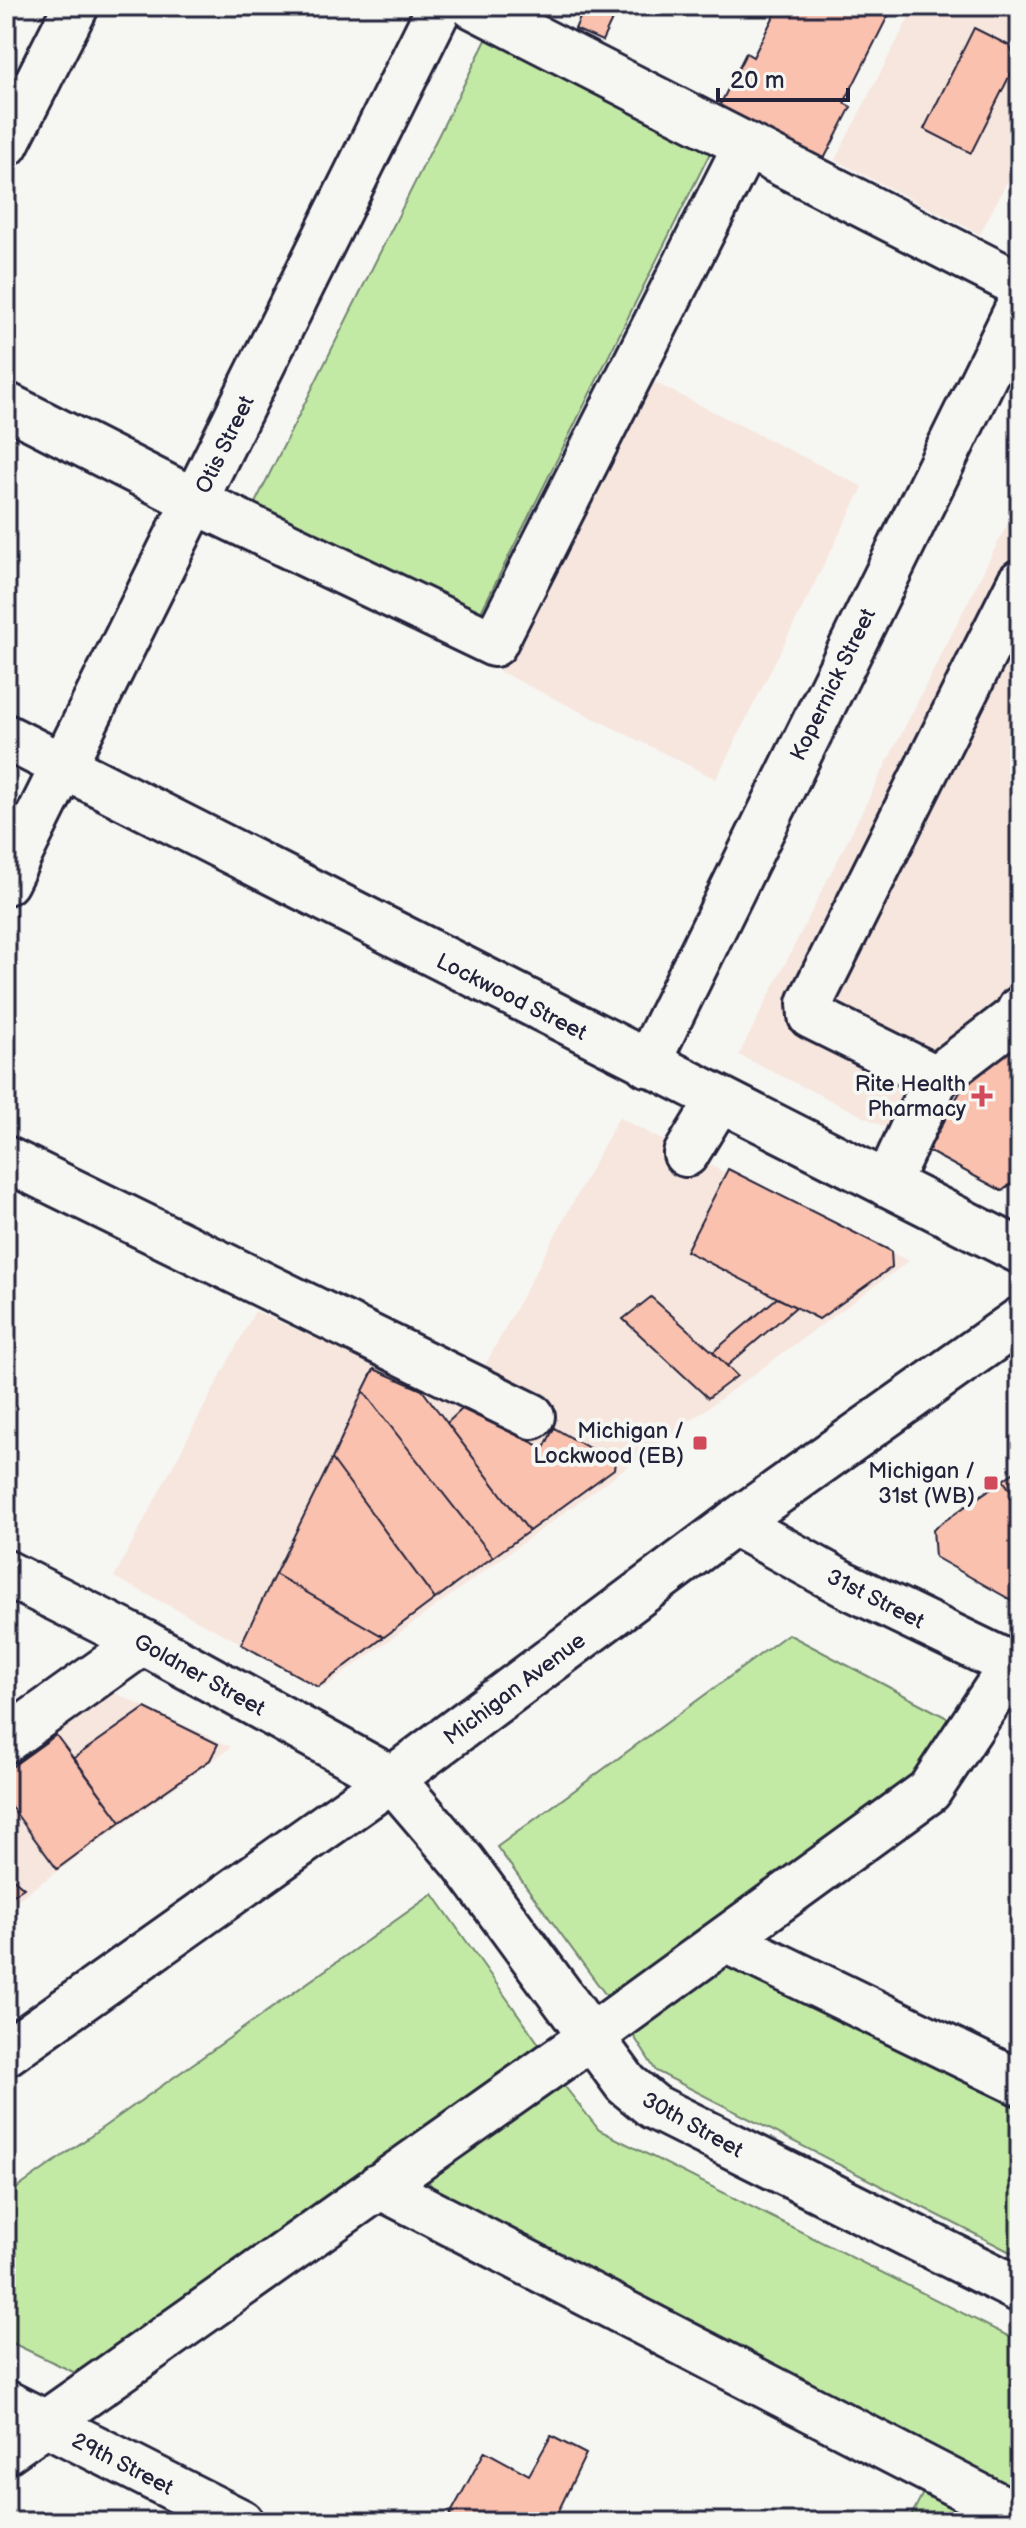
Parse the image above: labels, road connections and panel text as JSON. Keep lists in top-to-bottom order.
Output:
{
  "streets": {
    "street": [
      "Otis Street",
      "Kopernick Street",
      "Lockwood Street",
      "31st Street",
      "Goldner Street",
      "Michigan Avenue",
      "30th Street",
      "29th Street"
    ]
  },
  "crossings": [
    ["Otis Street", "Lockwood Street"],
    ["Kopernick Street", "Lockwood Street"],
    ["31st Street", "Michigan Avenue"],
    ["Goldner Street", "Michigan Avenue"],
    ["Goldner Street", "30th Street"],
    ["Michigan Avenue", "30th Street"]
  ],
  "places": {
    "health": ["Rite Health Pharmacy"],
    "transit": ["Michigan / Lockwood (EB)", "Michigan / 31st (WB)"]
  },
  "scale_bar": "20 m"
}
